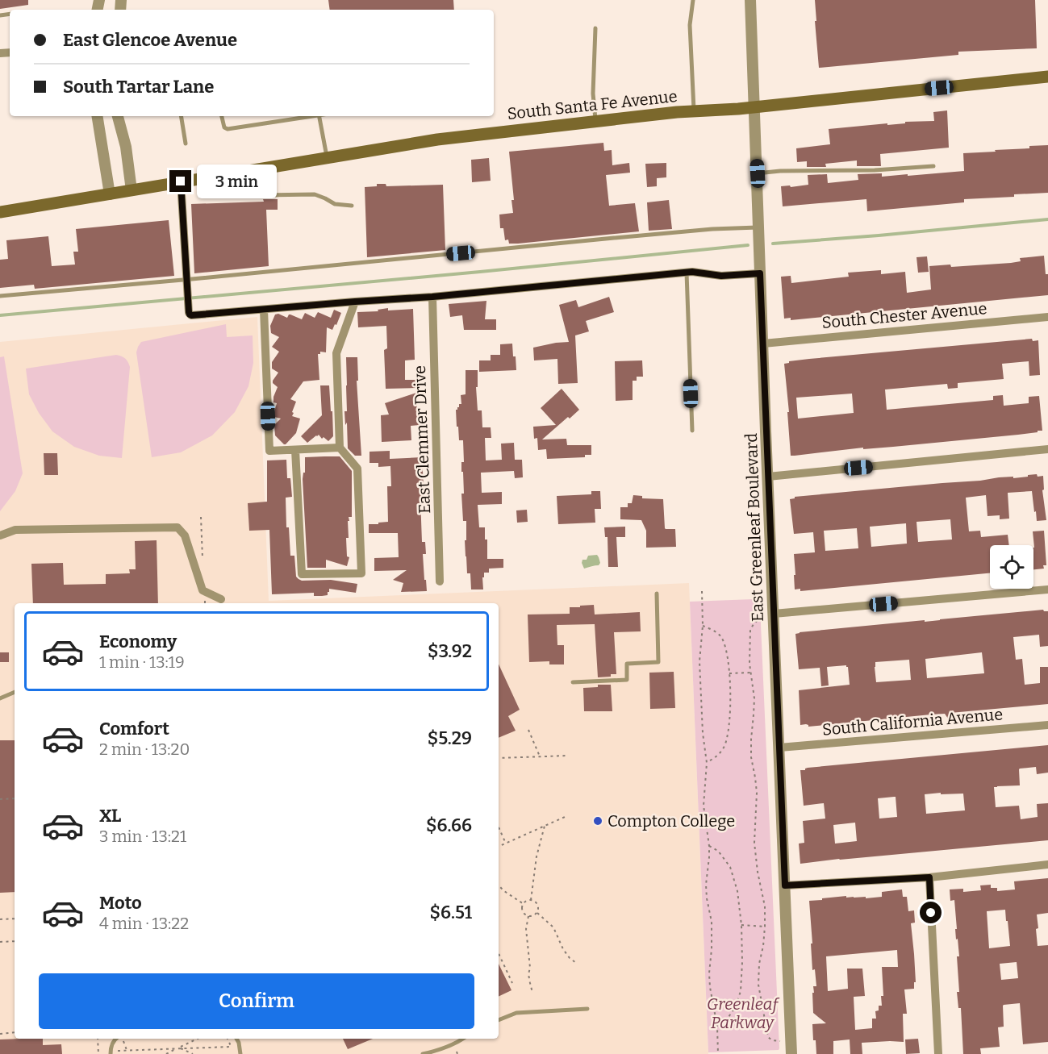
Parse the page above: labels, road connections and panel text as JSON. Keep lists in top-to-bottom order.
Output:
{
  "streets": {
    "main road": ["South Santa Fe Avenue"],
    "street": [
      "South Chester Avenue",
      "East Clemmer Drive",
      "East Greenleaf Boulevard",
      "South California Avenue"
    ]
  },
  "crossings": [
    ["South Santa Fe Avenue", "East Greenleaf Boulevard"],
    ["South Chester Avenue", "East Greenleaf Boulevard"],
    ["East Greenleaf Boulevard", "South California Avenue"]
  ],
  "parks": ["Greenleaf Parkway"],
  "places": ["Compton College"],
  "page": {
    "banner": ["East Glencoe Avenue", "South Tartar Lane"],
    "bubble": "3 min",
    "list": [
      {
        "name": "Economy",
        "note": "1 min · 13:19",
        "value": "$3.92"
      },
      {
        "name": "Comfort",
        "note": "2 min · 13:20",
        "value": "$5.29"
      },
      {
        "name": "XL",
        "note": "3 min · 13:21",
        "value": "$6.66"
      },
      {
        "name": "Moto",
        "note": "4 min · 13:22",
        "value": "$6.51"
      }
    ],
    "buttons": "Confirm"
  }
}
